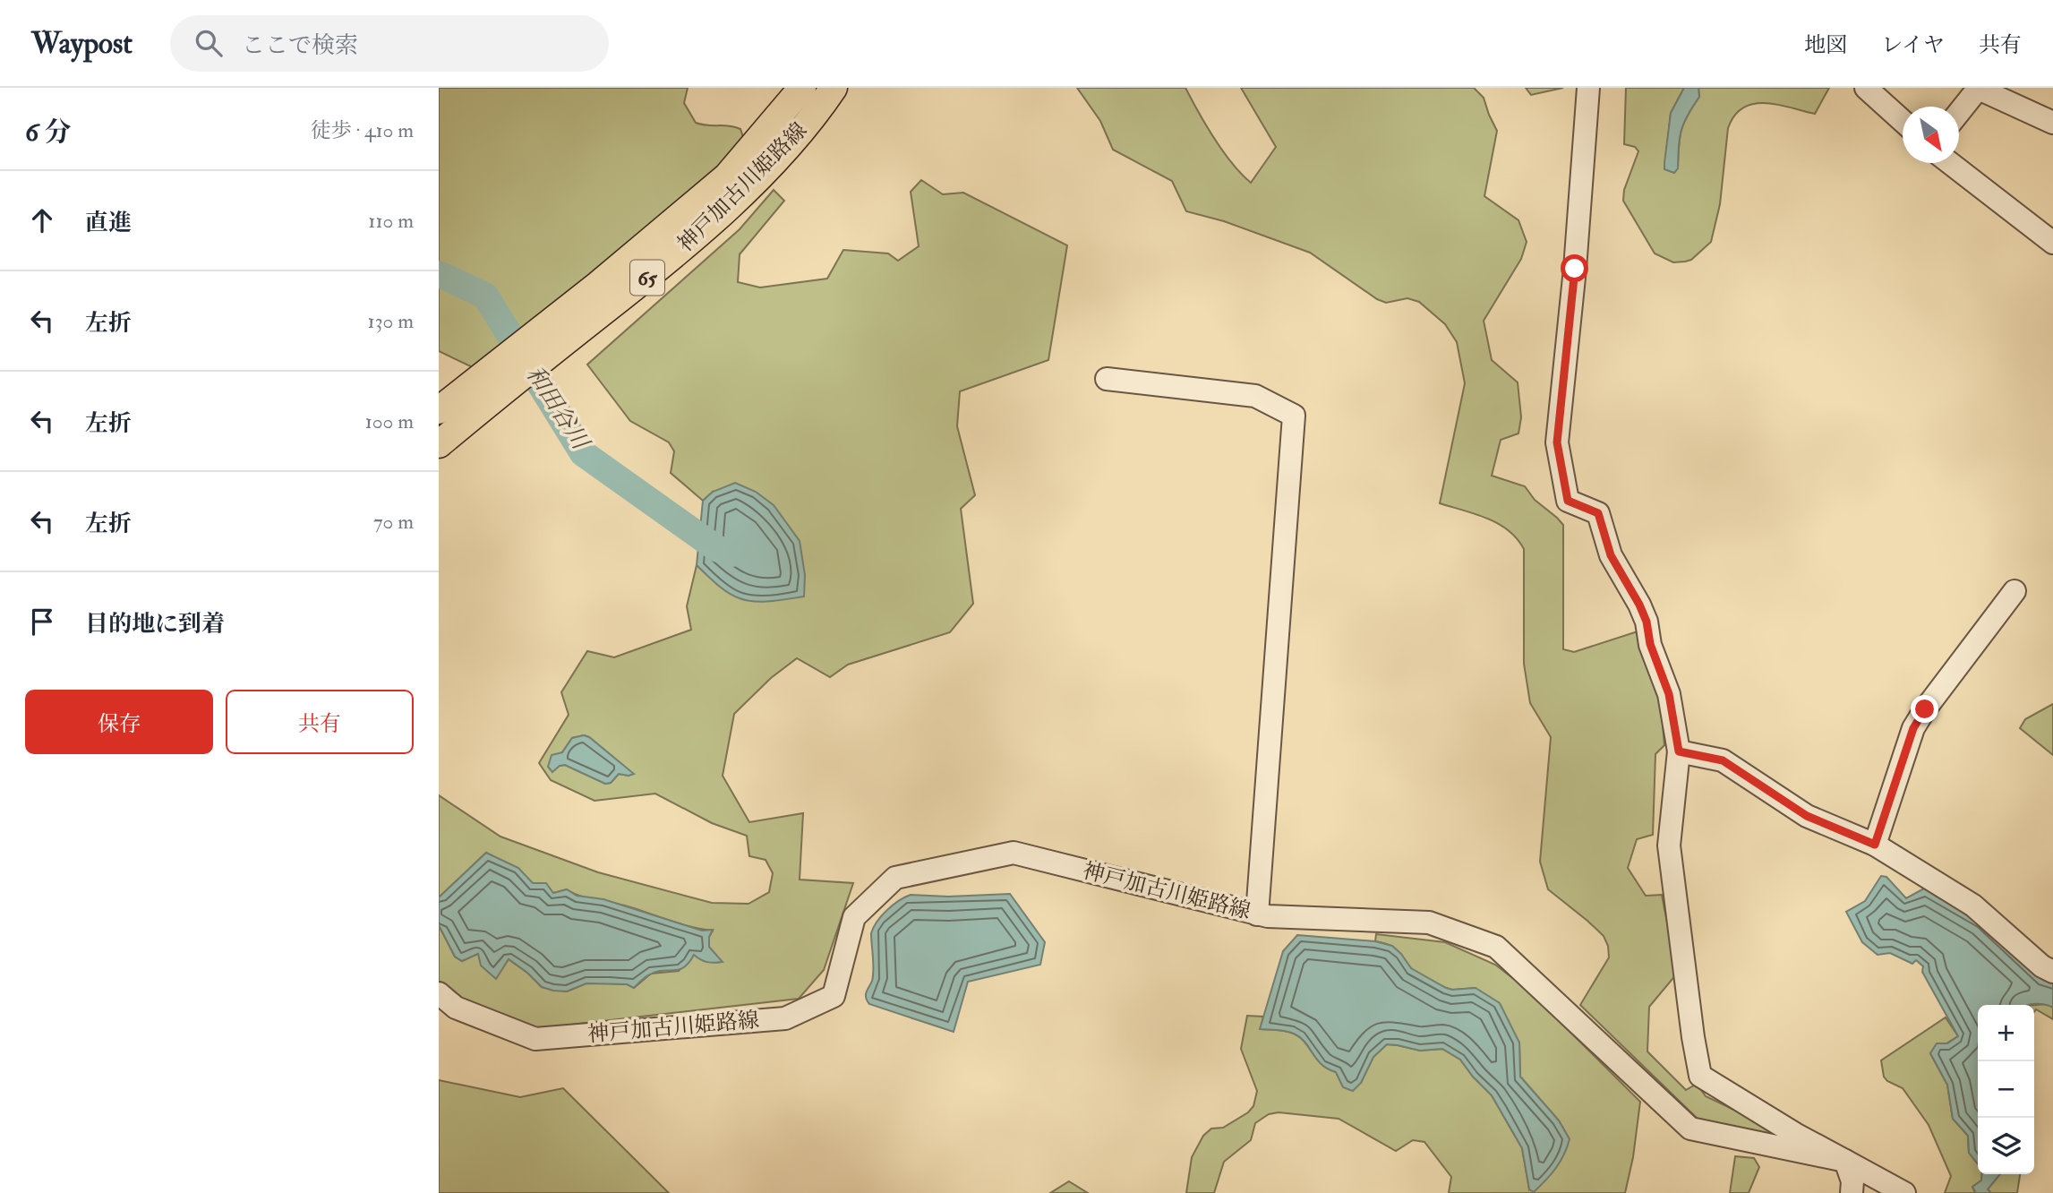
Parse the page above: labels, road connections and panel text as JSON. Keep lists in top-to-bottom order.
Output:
{
  "streets": {
    "main road": ["神戸加古川姫路線", "65"]
  },
  "water": ["和田谷川"],
  "north": "bottom right",
  "page": {
    "header": "Waypost",
    "search": "ここで検索",
    "nav": ["地図", "レイヤ", "共有"],
    "heading": ["6 分", "徒歩 · 410 m"],
    "list": [
      ["直進", "110 m"],
      ["左折", "130 m"],
      ["左折", "100 m"],
      ["左折", "70 m"],
      "目的地に到着"
    ],
    "buttons": ["保存", "共有"],
    "map_buttons": ["+", "−"]
  }
}
